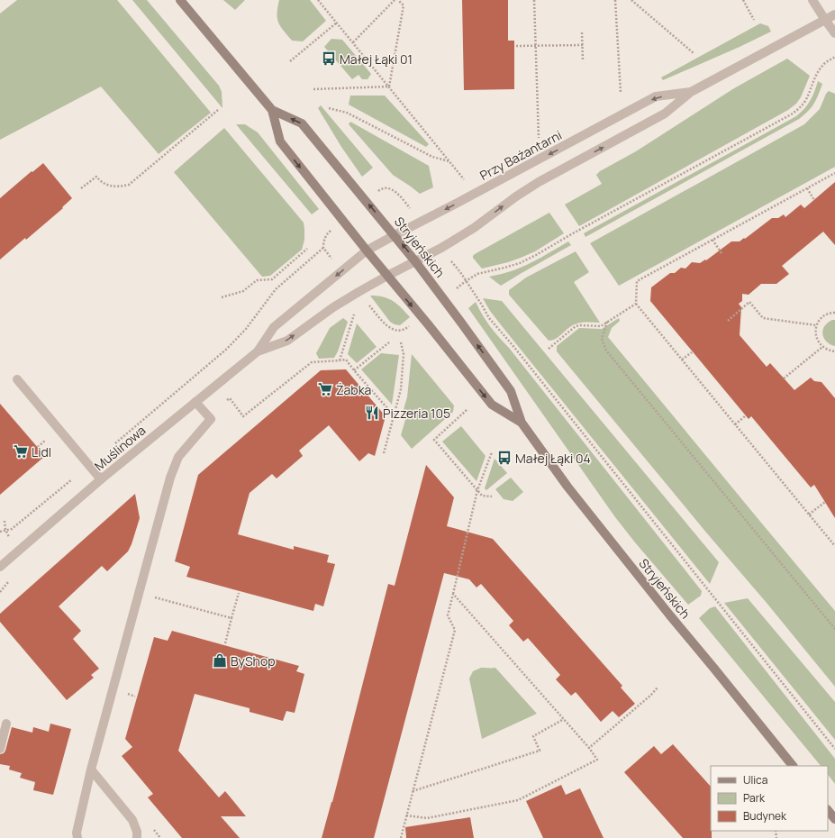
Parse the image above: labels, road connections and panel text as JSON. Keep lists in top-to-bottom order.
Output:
{
  "streets": {
    "street": ["Przy Bażantarni", "Stryjeńskich", "Muślinowa"]
  },
  "crossings": [
    ["Przy Bażantarni", "Stryjeńskich"],
    ["Przy Bażantarni", "Muślinowa"],
    ["Stryjeńskich", "Muślinowa"]
  ],
  "places": {
    "bus stop": ["Małej Łąki 01", "Małej Łąki 04"],
    "supermarket": ["Żabka", "Lidl"],
    "restaurant": ["Pizzeria 105"],
    "shop": ["ByShop"]
  },
  "legend": ["Ulica", "Park", "Budynek"]
}
